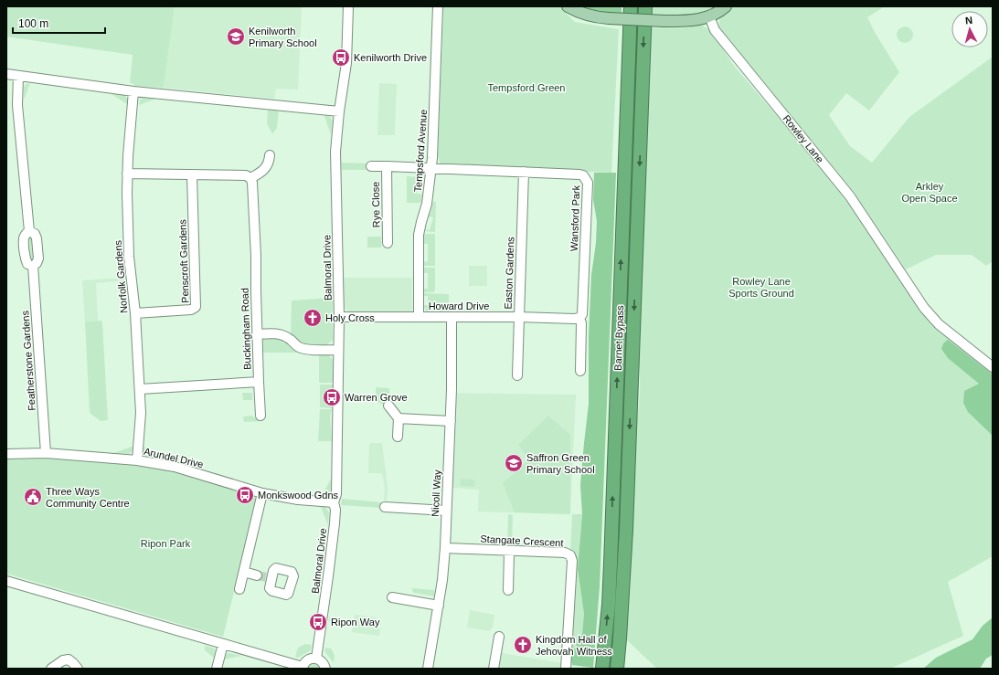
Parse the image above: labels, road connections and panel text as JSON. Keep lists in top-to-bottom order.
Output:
{
  "streets": {
    "highway": ["Barnet Bypass"],
    "street": [
      "Rowley Lane",
      "Tempsford Avenue",
      "Rye Close",
      "Wansford Park",
      "Penscroft Gardens",
      "Balmoral Drive",
      "Easton Gardens",
      "Norfolk Gardens",
      "Howard Drive",
      "Buckingham Road",
      "Featherstone Gardens",
      "Arundel Drive",
      "Nicoll Way",
      "Stangate Crescent"
    ]
  },
  "crossings": [
    ["Tempsford Avenue", "Wansford Park"],
    ["Tempsford Avenue", "Howard Drive"],
    ["Wansford Park", "Easton Gardens"],
    ["Wansford Park", "Howard Drive"],
    ["Penscroft Gardens", "Norfolk Gardens"],
    ["Balmoral Drive", "Howard Drive"],
    ["Balmoral Drive", "Arundel Drive"],
    ["Easton Gardens", "Howard Drive"],
    ["Norfolk Gardens", "Buckingham Road"],
    ["Norfolk Gardens", "Arundel Drive"],
    ["Howard Drive", "Nicoll Way"],
    ["Featherstone Gardens", "Arundel Drive"],
    ["Nicoll Way", "Stangate Crescent"]
  ],
  "parks": [
    "Tempsford Green",
    "Arkley Open Space",
    "Rowley Lane Sports Ground",
    "Ripon Park"
  ],
  "places": {
    "school or university": ["Kenilworth Primary School", "Saffron Green Primary School"],
    "bus stop": [
      "Kenilworth Drive",
      "Warren Grove",
      "Monkswood Gdns",
      "Ripon Way"
    ],
    "church": ["Holy Cross", "Kingdom Hall of Jehovah Witness"],
    "public building": ["Three Ways Community Centre"]
  },
  "scale_bar": "100 m",
  "north": "top"
}
